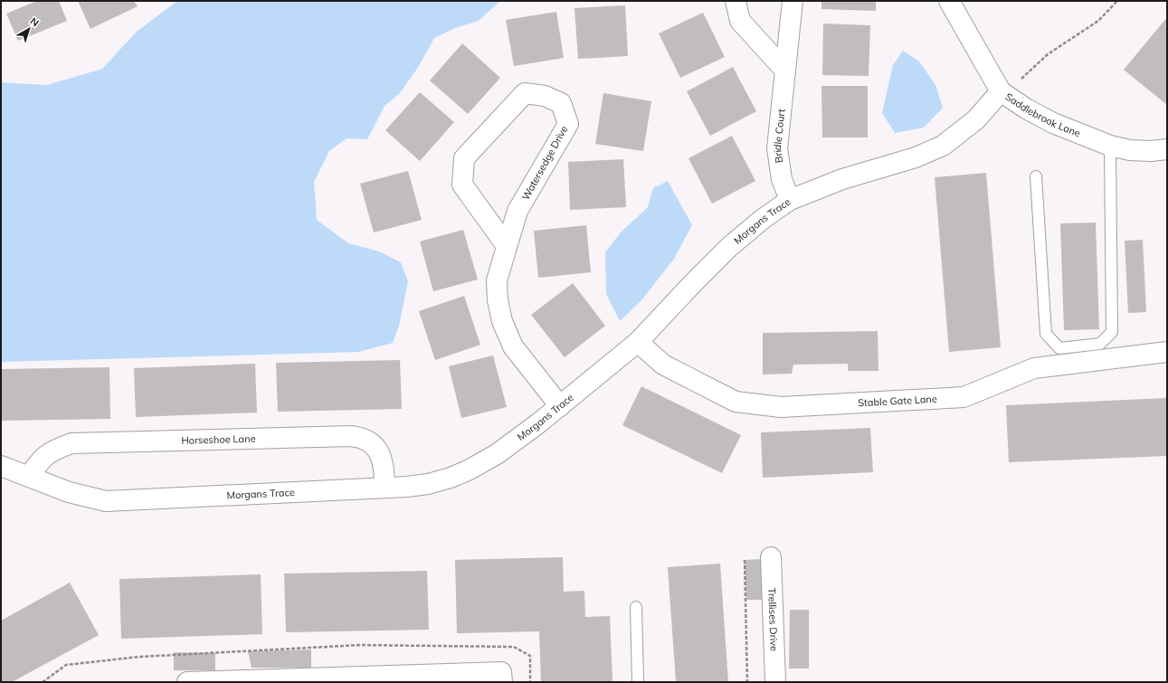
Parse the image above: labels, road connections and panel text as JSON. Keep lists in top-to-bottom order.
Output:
{
  "streets": {
    "street": [
      "Saddlebrook Lane",
      "Bridle Court",
      "Watersedge Drive",
      "Morgans Trace",
      "Stable Gate Lane",
      "Horseshoe Lane",
      "Trellises Drive"
    ]
  },
  "crossings": [
    ["Saddlebrook Lane", "Morgans Trace"],
    ["Bridle Court", "Morgans Trace"],
    ["Watersedge Drive", "Morgans Trace"],
    ["Morgans Trace", "Stable Gate Lane"],
    ["Morgans Trace", "Horseshoe Lane"]
  ],
  "north": "top right"
}
